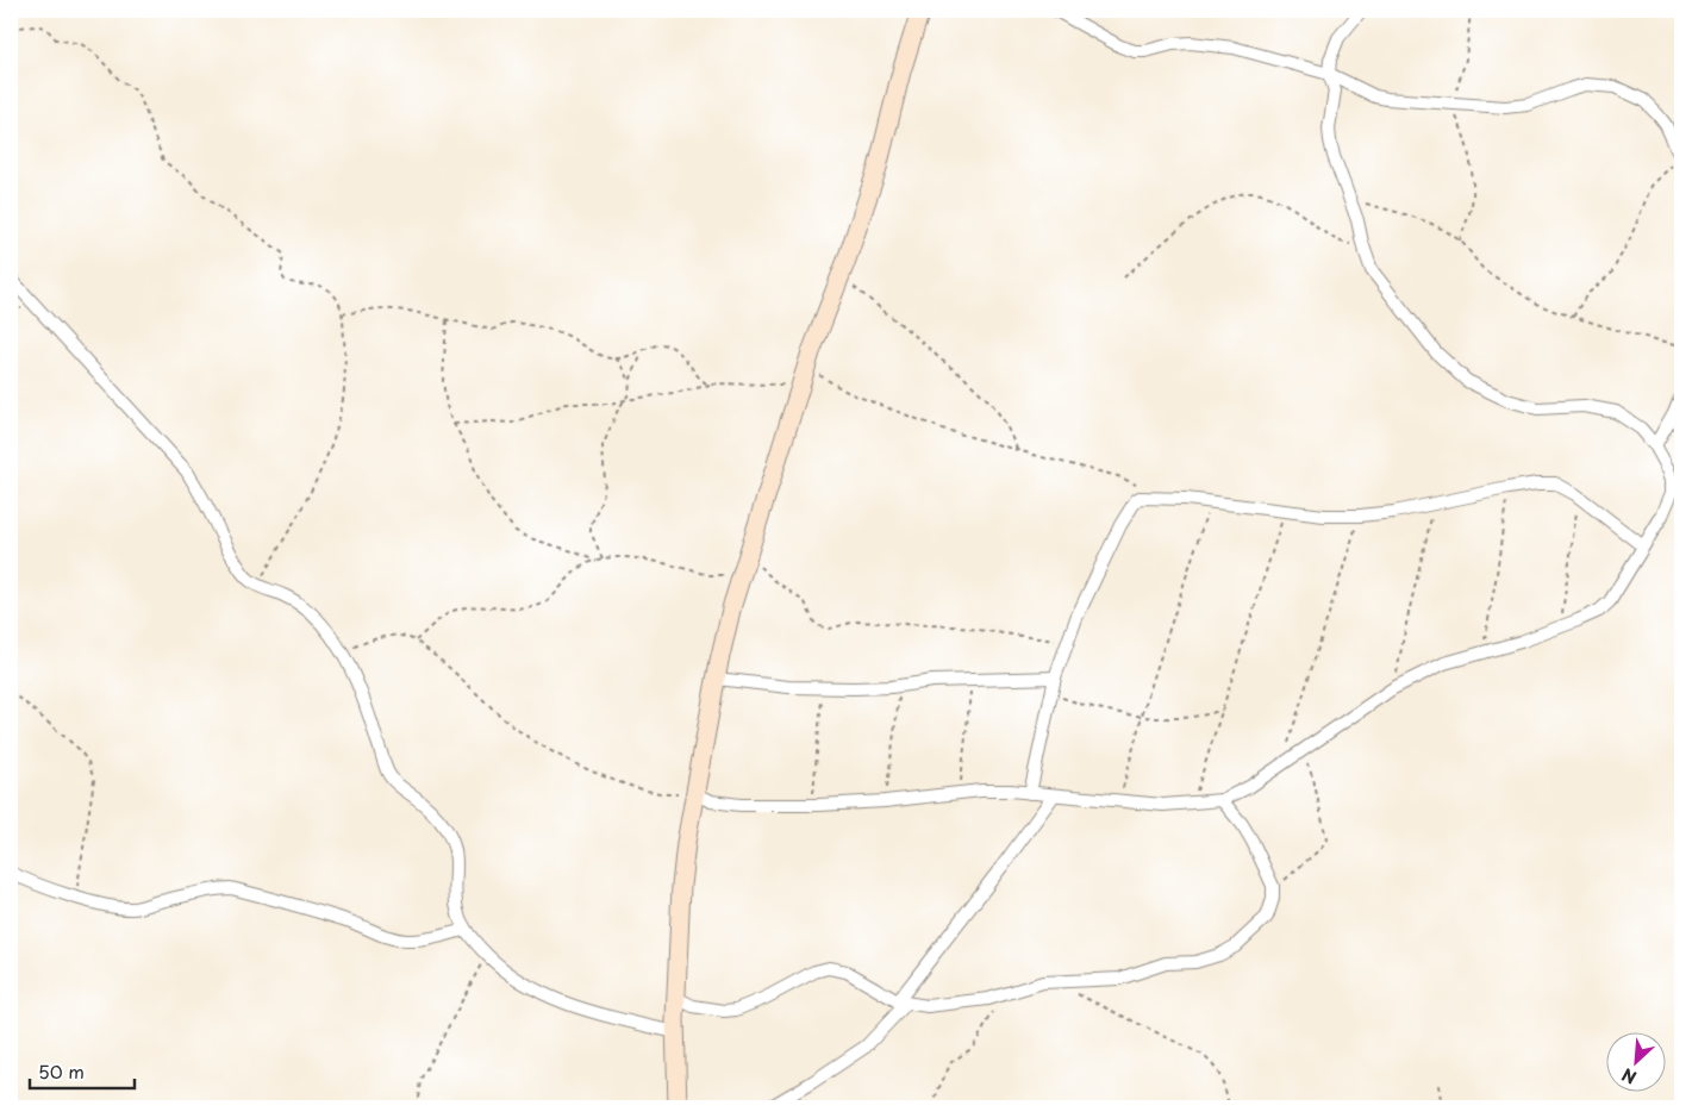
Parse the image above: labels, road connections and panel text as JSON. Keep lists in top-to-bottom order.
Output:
{
  "scale_bar": "50 m",
  "north": "bottom left"
}
